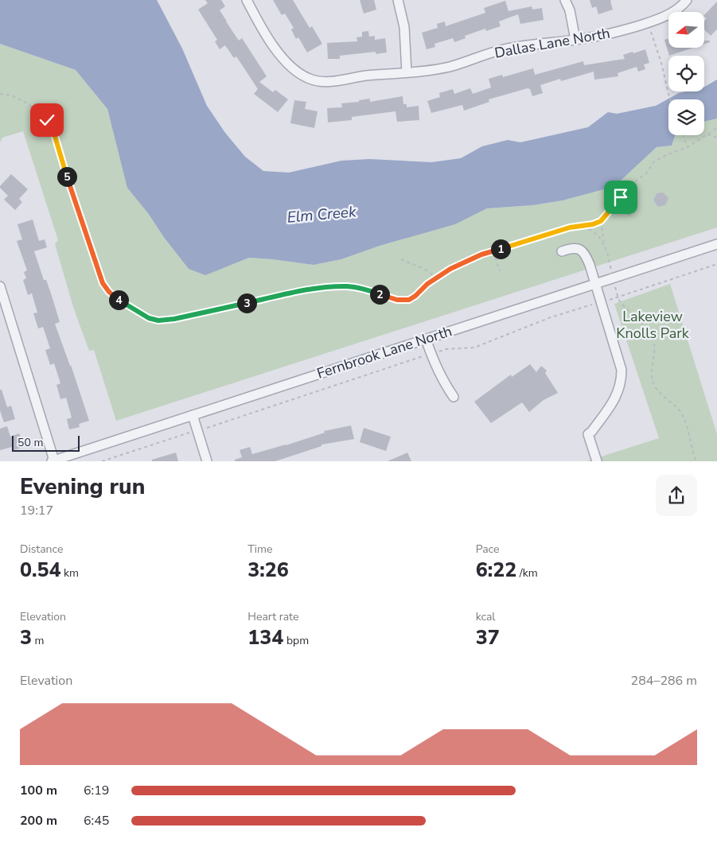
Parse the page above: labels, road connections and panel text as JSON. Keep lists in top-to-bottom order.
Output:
{
  "streets": {
    "street": ["Dallas Lane North", "Fernbrook Lane North"]
  },
  "water": ["Elm Creek"],
  "parks": ["Lakeview Knolls Park"],
  "scale_bar": "50 m",
  "north": "left",
  "page": {
    "pins": [
      "5",
      "1",
      "2",
      "4",
      "3"
    ],
    "scale": "50 m",
    "heading": ["Evening run", "19:17"],
    "stats": [
      ["Distance", "0.54 km"],
      ["Time", "3:26"],
      ["Pace", "6:22 /km"],
      ["Elevation", "3 m"],
      ["Heart rate", "134 bpm"],
      ["kcal", "37"]
    ],
    "chart": ["Elevation", "284–286 m"],
    "list": [
      {
        "name": "100 m",
        "note": "6:19"
      },
      {
        "name": "200 m",
        "note": "6:45"
      }
    ]
  }
}
